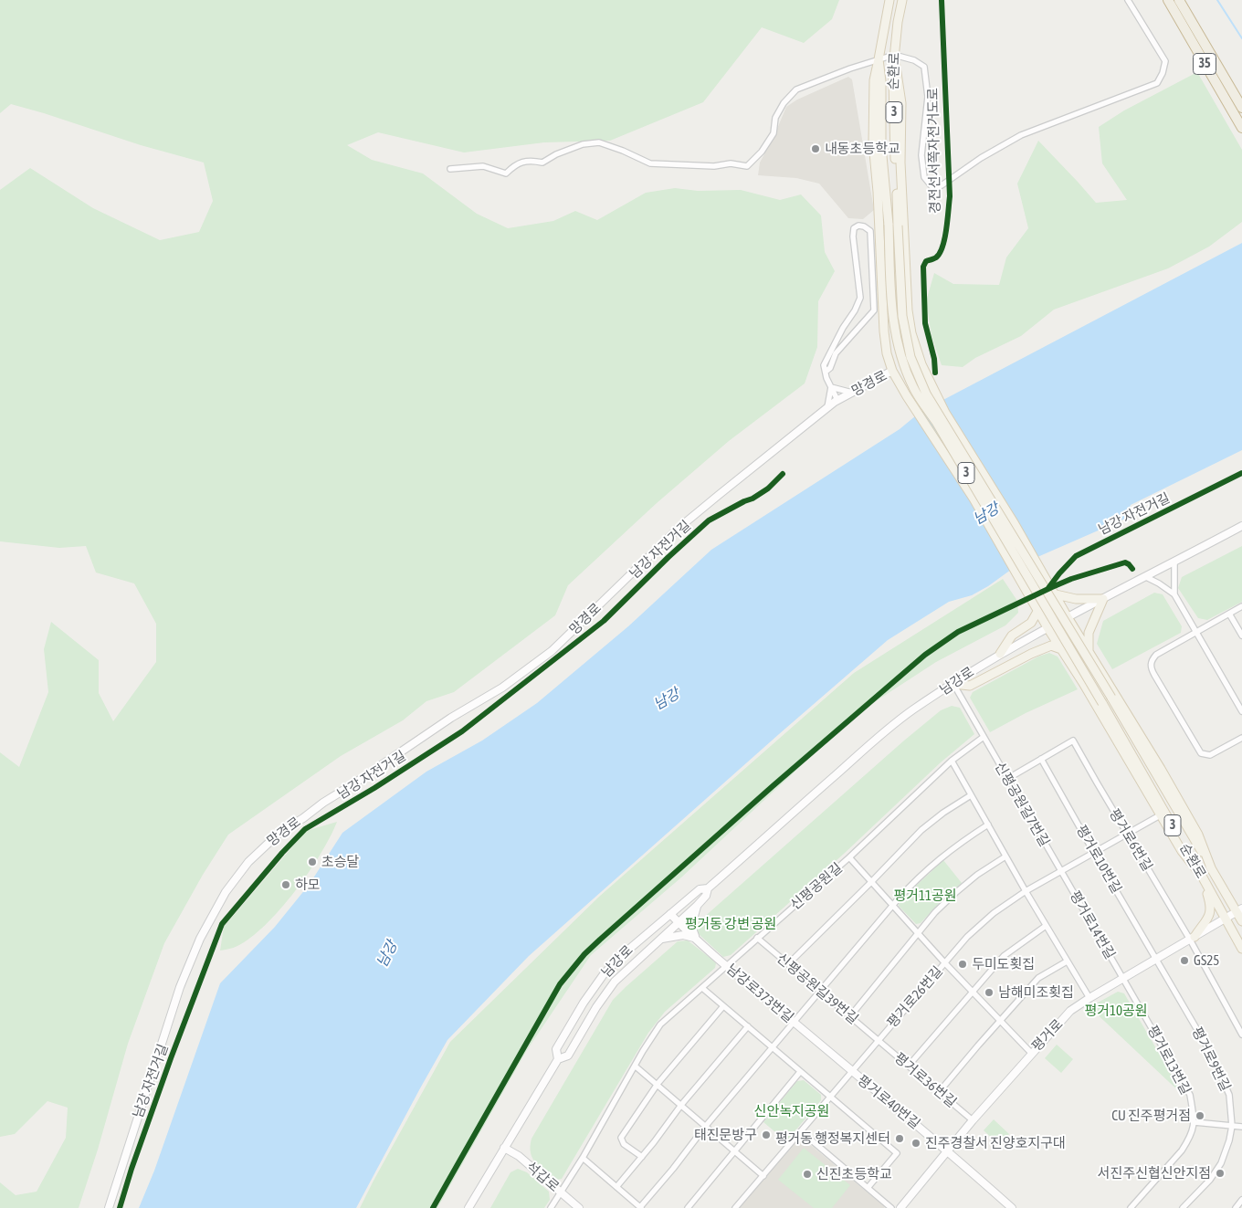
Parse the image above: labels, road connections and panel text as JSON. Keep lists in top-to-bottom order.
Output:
{
  "streets": {
    "highway": ["35"],
    "main road": ["순환로", "3", "망경로"],
    "street": [
      "남강로",
      "신평공원길7번길",
      "평거로6번길",
      "평거로10번길",
      "신평공원길",
      "평거로14번길",
      "신평공원길39번길",
      "남강로373번길",
      "평거로26번길",
      "평거로",
      "평거로9번길",
      "평거로13번길",
      "평거로36번길",
      "평거로40번길",
      "석갑로"
    ],
    "cycle path": ["경전선서쪽자전거도로", "남강 자전거길"]
  },
  "crossings": [
    ["순환로", "망경로"],
    ["순환로", "평거로"],
    ["남강로", "남강로373번길"],
    ["남강로", "석갑로"],
    ["신평공원길7번길", "신평공원길"],
    ["신평공원길7번길", "평거로14번길"],
    ["평거로6번길", "평거로10번길"],
    ["평거로6번길", "평거로"],
    ["평거로10번길", "평거로"],
    ["평거로10번길", "평거로9번길"],
    ["신평공원길", "신평공원길39번길"],
    ["신평공원길", "남강로373번길"],
    ["신평공원길", "석갑로"],
    ["평거로14번길", "평거로"],
    ["평거로14번길", "평거로13번길"],
    ["신평공원길39번길", "평거로26번길"],
    ["신평공원길39번길", "평거로36번길"],
    ["남강로373번길", "평거로26번길"],
    ["남강로373번길", "평거로40번길"],
    ["평거로26번길", "평거로"],
    ["평거로26번길", "평거로36번길"],
    ["평거로26번길", "평거로40번길"],
    ["평거로", "평거로9번길"],
    ["평거로", "평거로13번길"],
    ["평거로", "평거로36번길"],
    ["평거로", "평거로40번길"]
  ],
  "water": ["남강"],
  "parks": [
    "평거11공원",
    "평거동 강변 공원",
    "평거10공원",
    "신안녹지공원"
  ],
  "places": [
    "내동초등학교",
    "초승달",
    "하모",
    "GS25",
    "두미도횟집",
    "남해미조횟집",
    "CU 진주평거점",
    "태진문방구",
    "평거동 행정복지센터",
    "진주경찰서 진양호지구대",
    "서진주신협신안지점",
    "신진초등학교"
  ]
}
